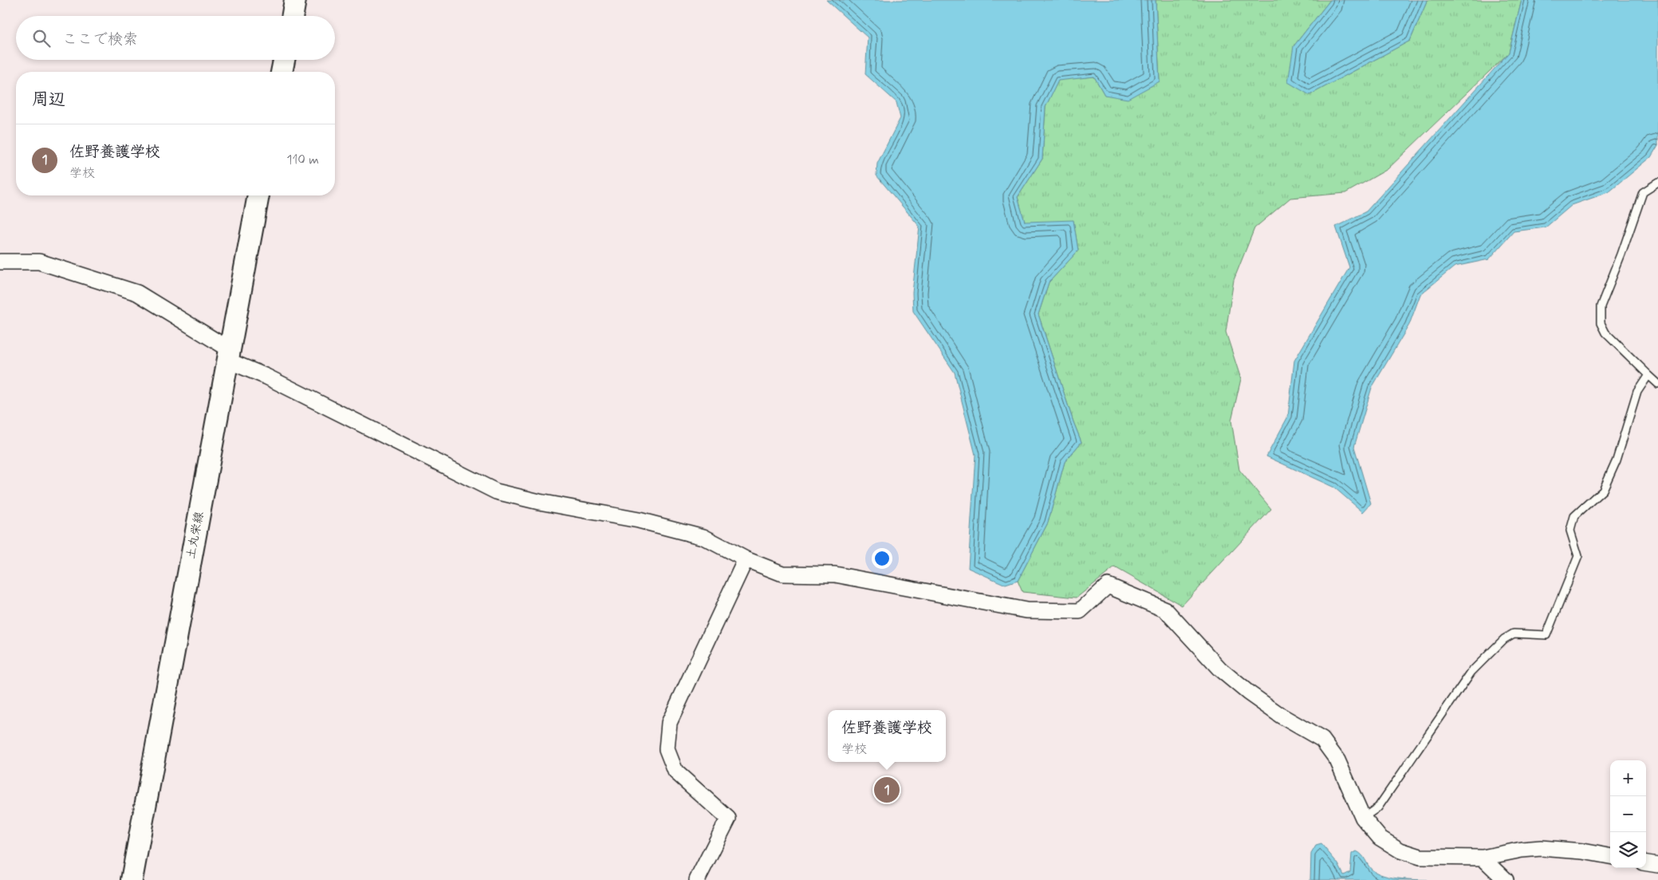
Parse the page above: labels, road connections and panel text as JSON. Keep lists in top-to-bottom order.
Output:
{
  "streets": {
    "main road": ["土丸栄線"]
  },
  "page": {
    "search": "ここで検索",
    "heading": "周辺",
    "list": [
      {
        "mark": "1",
        "name": "佐野養護学校",
        "note": "学校",
        "value": "110 m"
      }
    ],
    "popup": ["佐野養護学校", "学校"],
    "map_buttons": ["+", "−"],
    "pins": "1"
  }
}
